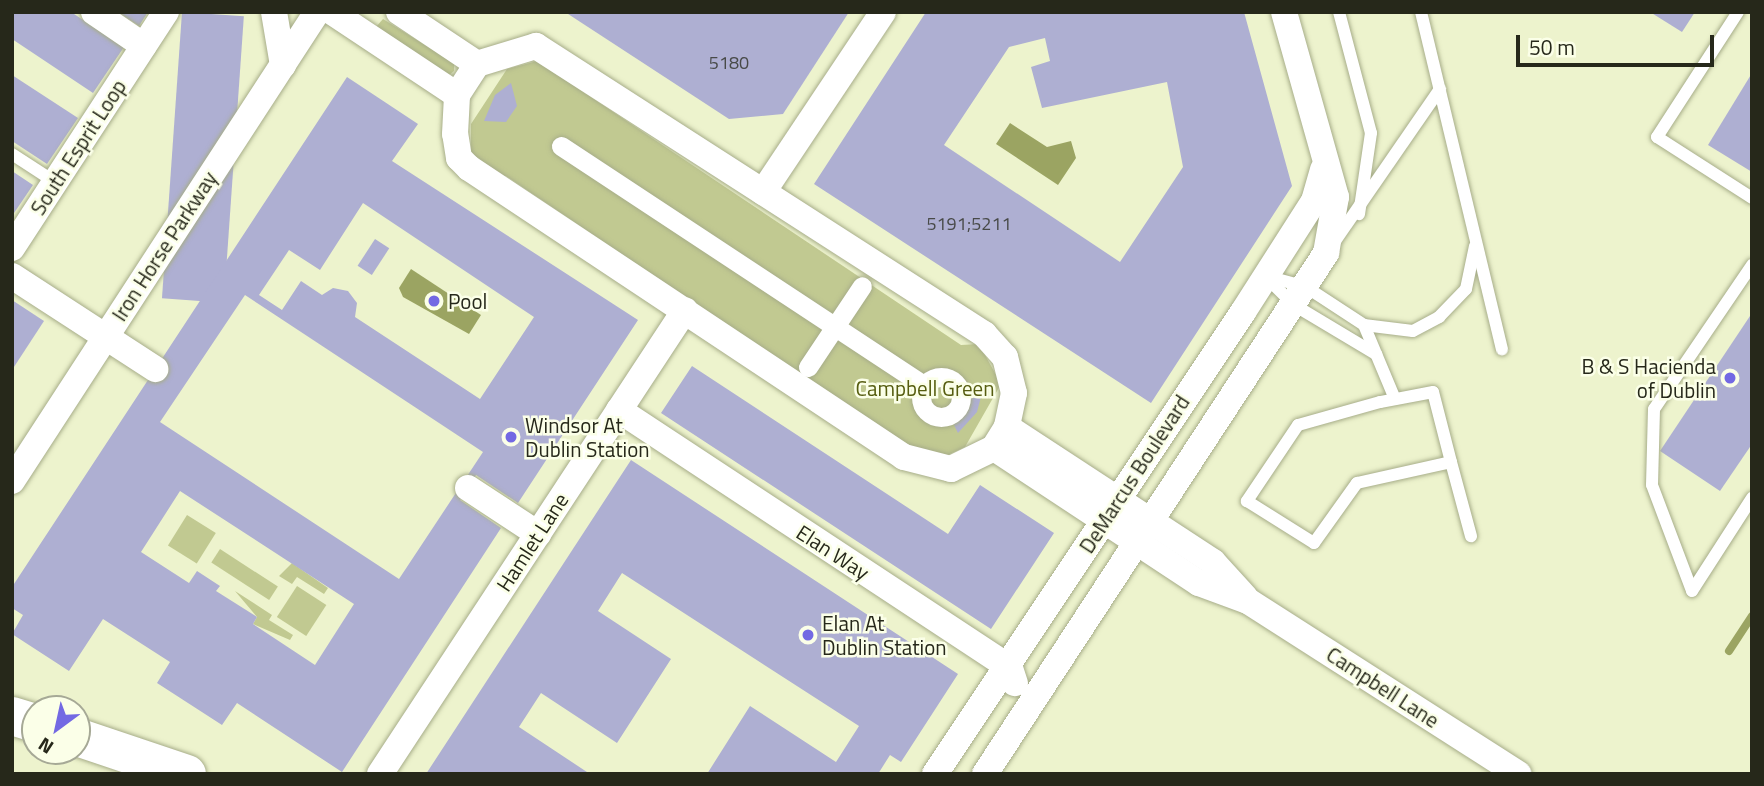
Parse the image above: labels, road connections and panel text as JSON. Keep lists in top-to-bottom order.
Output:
{
  "streets": {
    "street": [
      "South Esprit Loop",
      "Iron Horse Parkway",
      "DeMarcus Boulevard",
      "Hamlet Lane",
      "Elan Way",
      "Campbell Lane"
    ]
  },
  "crossings": [
    ["DeMarcus Boulevard", "Elan Way"],
    ["DeMarcus Boulevard", "Campbell Lane"],
    ["Hamlet Lane", "Elan Way"]
  ],
  "parks": ["Campbell Green"],
  "places": [
    "Pool",
    "B & S Hacienda of Dublin",
    "Windsor At Dublin Station",
    "Elan At Dublin Station"
  ],
  "house_numbers": ["5180", "5191;5211"],
  "scale_bar": "50 m",
  "north": "bottom left"
}
